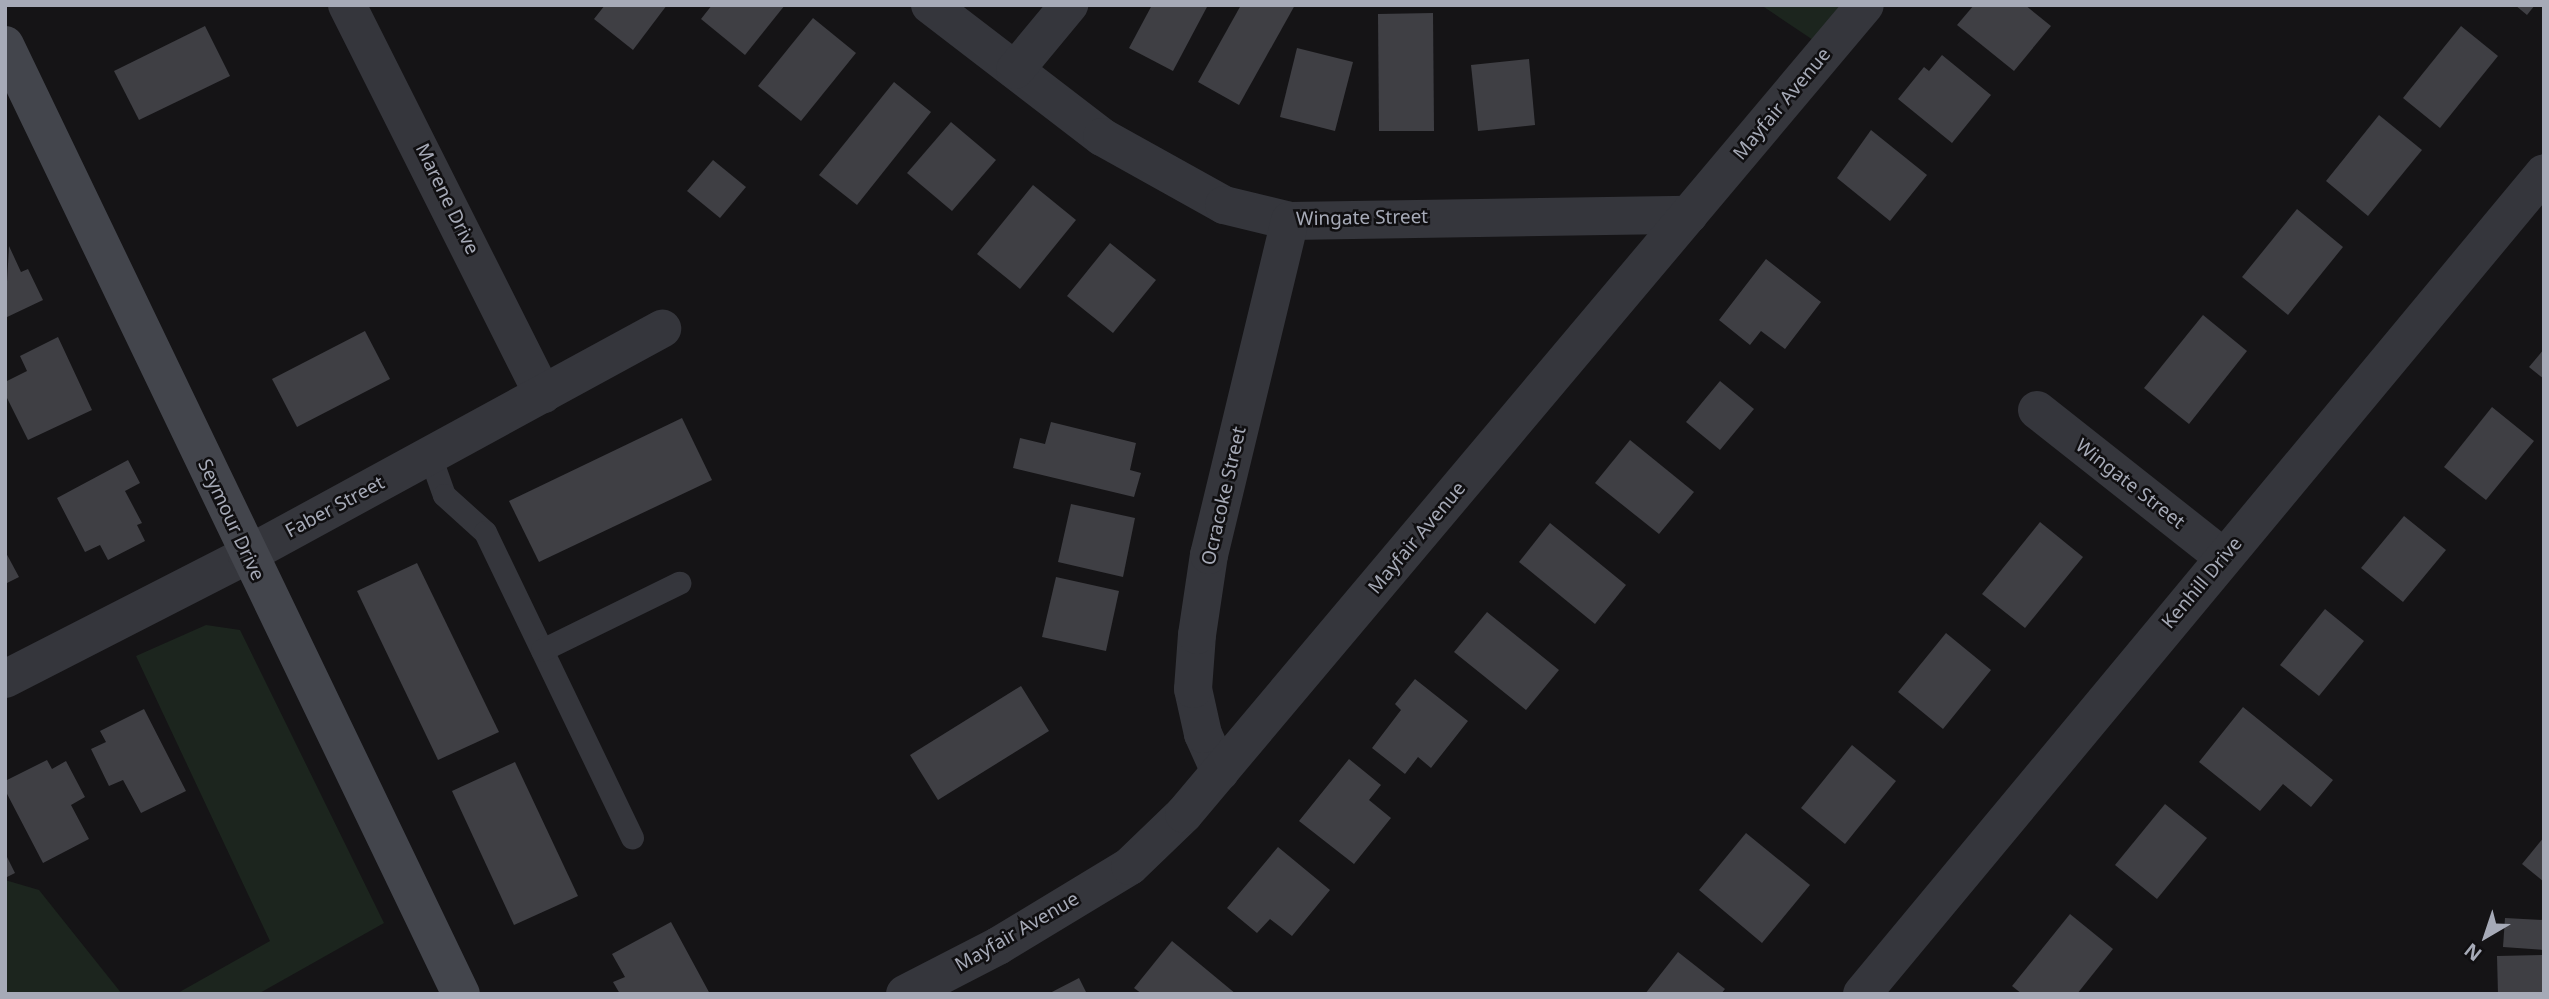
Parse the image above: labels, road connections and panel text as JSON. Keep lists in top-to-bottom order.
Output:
{
  "streets": {
    "street": [
      "Mayfair Avenue",
      "Marene Drive",
      "Wingate Street",
      "Ocracoke Street",
      "Faber Street",
      "Seymour Drive",
      "Kenhill Drive"
    ]
  },
  "crossings": [
    ["Mayfair Avenue", "Wingate Street"],
    ["Mayfair Avenue", "Ocracoke Street"],
    ["Marene Drive", "Faber Street"],
    ["Wingate Street", "Ocracoke Street"],
    ["Wingate Street", "Kenhill Drive"],
    ["Faber Street", "Seymour Drive"]
  ],
  "north": "bottom left"
}
